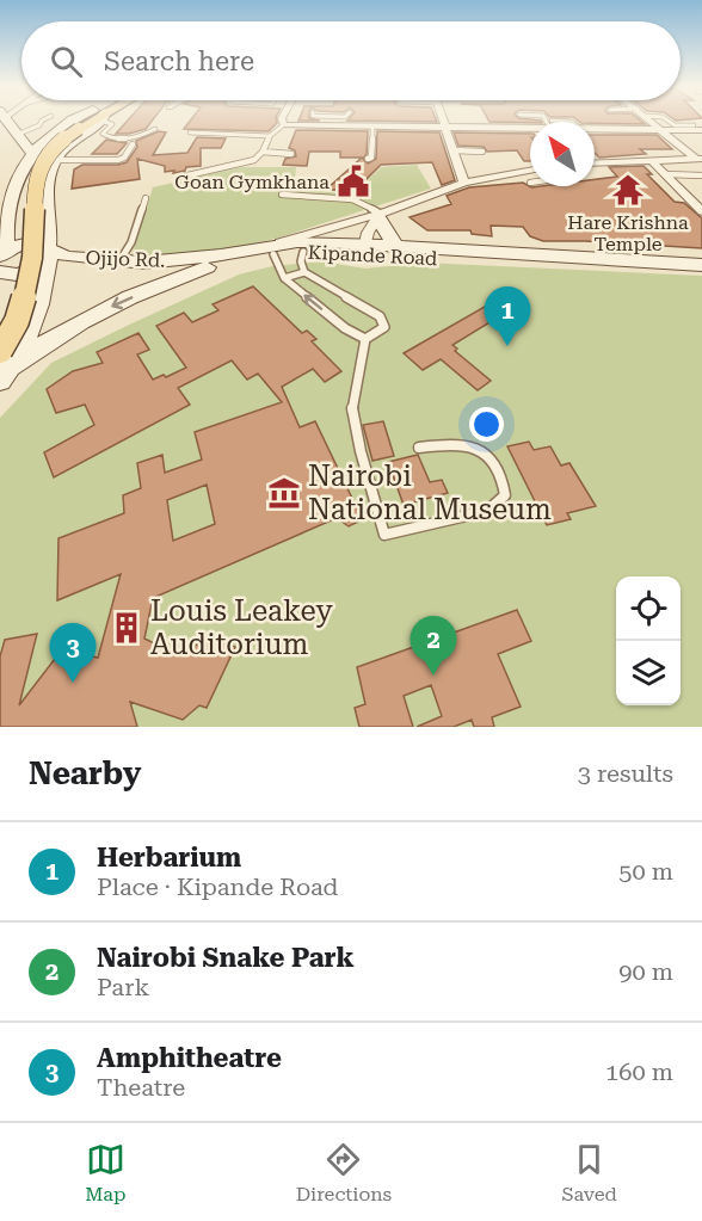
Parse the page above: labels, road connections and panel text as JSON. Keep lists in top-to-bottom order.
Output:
{
  "streets": {
    "main road": ["Kipande Road", "Ojijo Rd."]
  },
  "crossings": [
    ["Kipande Road", "Ojijo Rd."]
  ],
  "places": {
    "public building": ["Goan Gymkhana"],
    "temple": ["Hare Krishna Temple"],
    "museum": ["Nairobi National Museum"],
    "building": ["Louis Leakey Auditorium"]
  },
  "north": "top left",
  "page": {
    "search": "Search here",
    "pins": ["1", "2", "3"],
    "heading": ["Nearby", "3 results"],
    "list": [
      {
        "mark": "1",
        "name": "Herbarium",
        "note": "Place · Kipande Road",
        "value": "50 m"
      },
      {
        "mark": "2",
        "name": "Nairobi Snake Park",
        "note": "Park",
        "value": "90 m"
      },
      {
        "mark": "3",
        "name": "Amphitheatre",
        "note": "Theatre",
        "value": "160 m"
      }
    ],
    "nav": ["Map", "Directions", "Saved"]
  }
}
